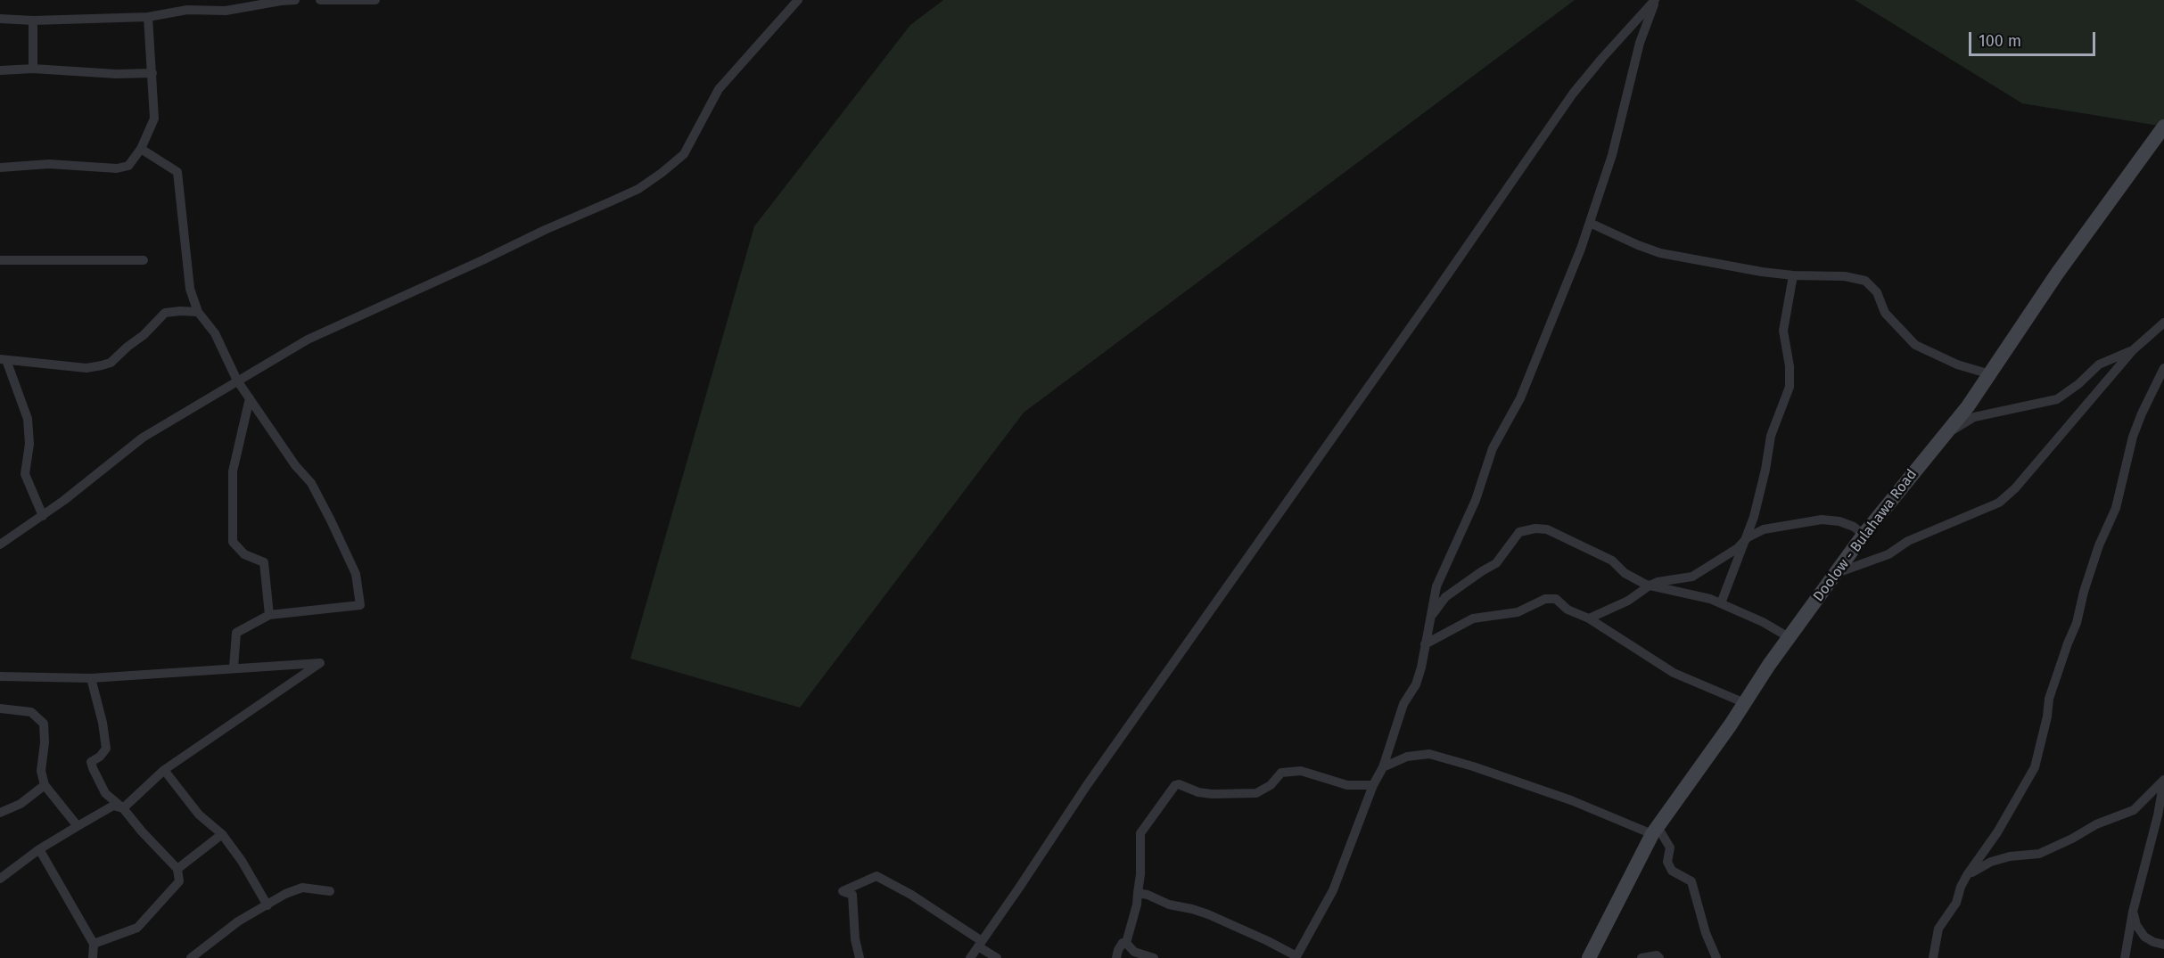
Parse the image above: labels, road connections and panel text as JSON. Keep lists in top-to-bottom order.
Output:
{
  "streets": {
    "main road": ["Doolow - Bulahawa Road"]
  },
  "scale_bar": "100 m"
}
